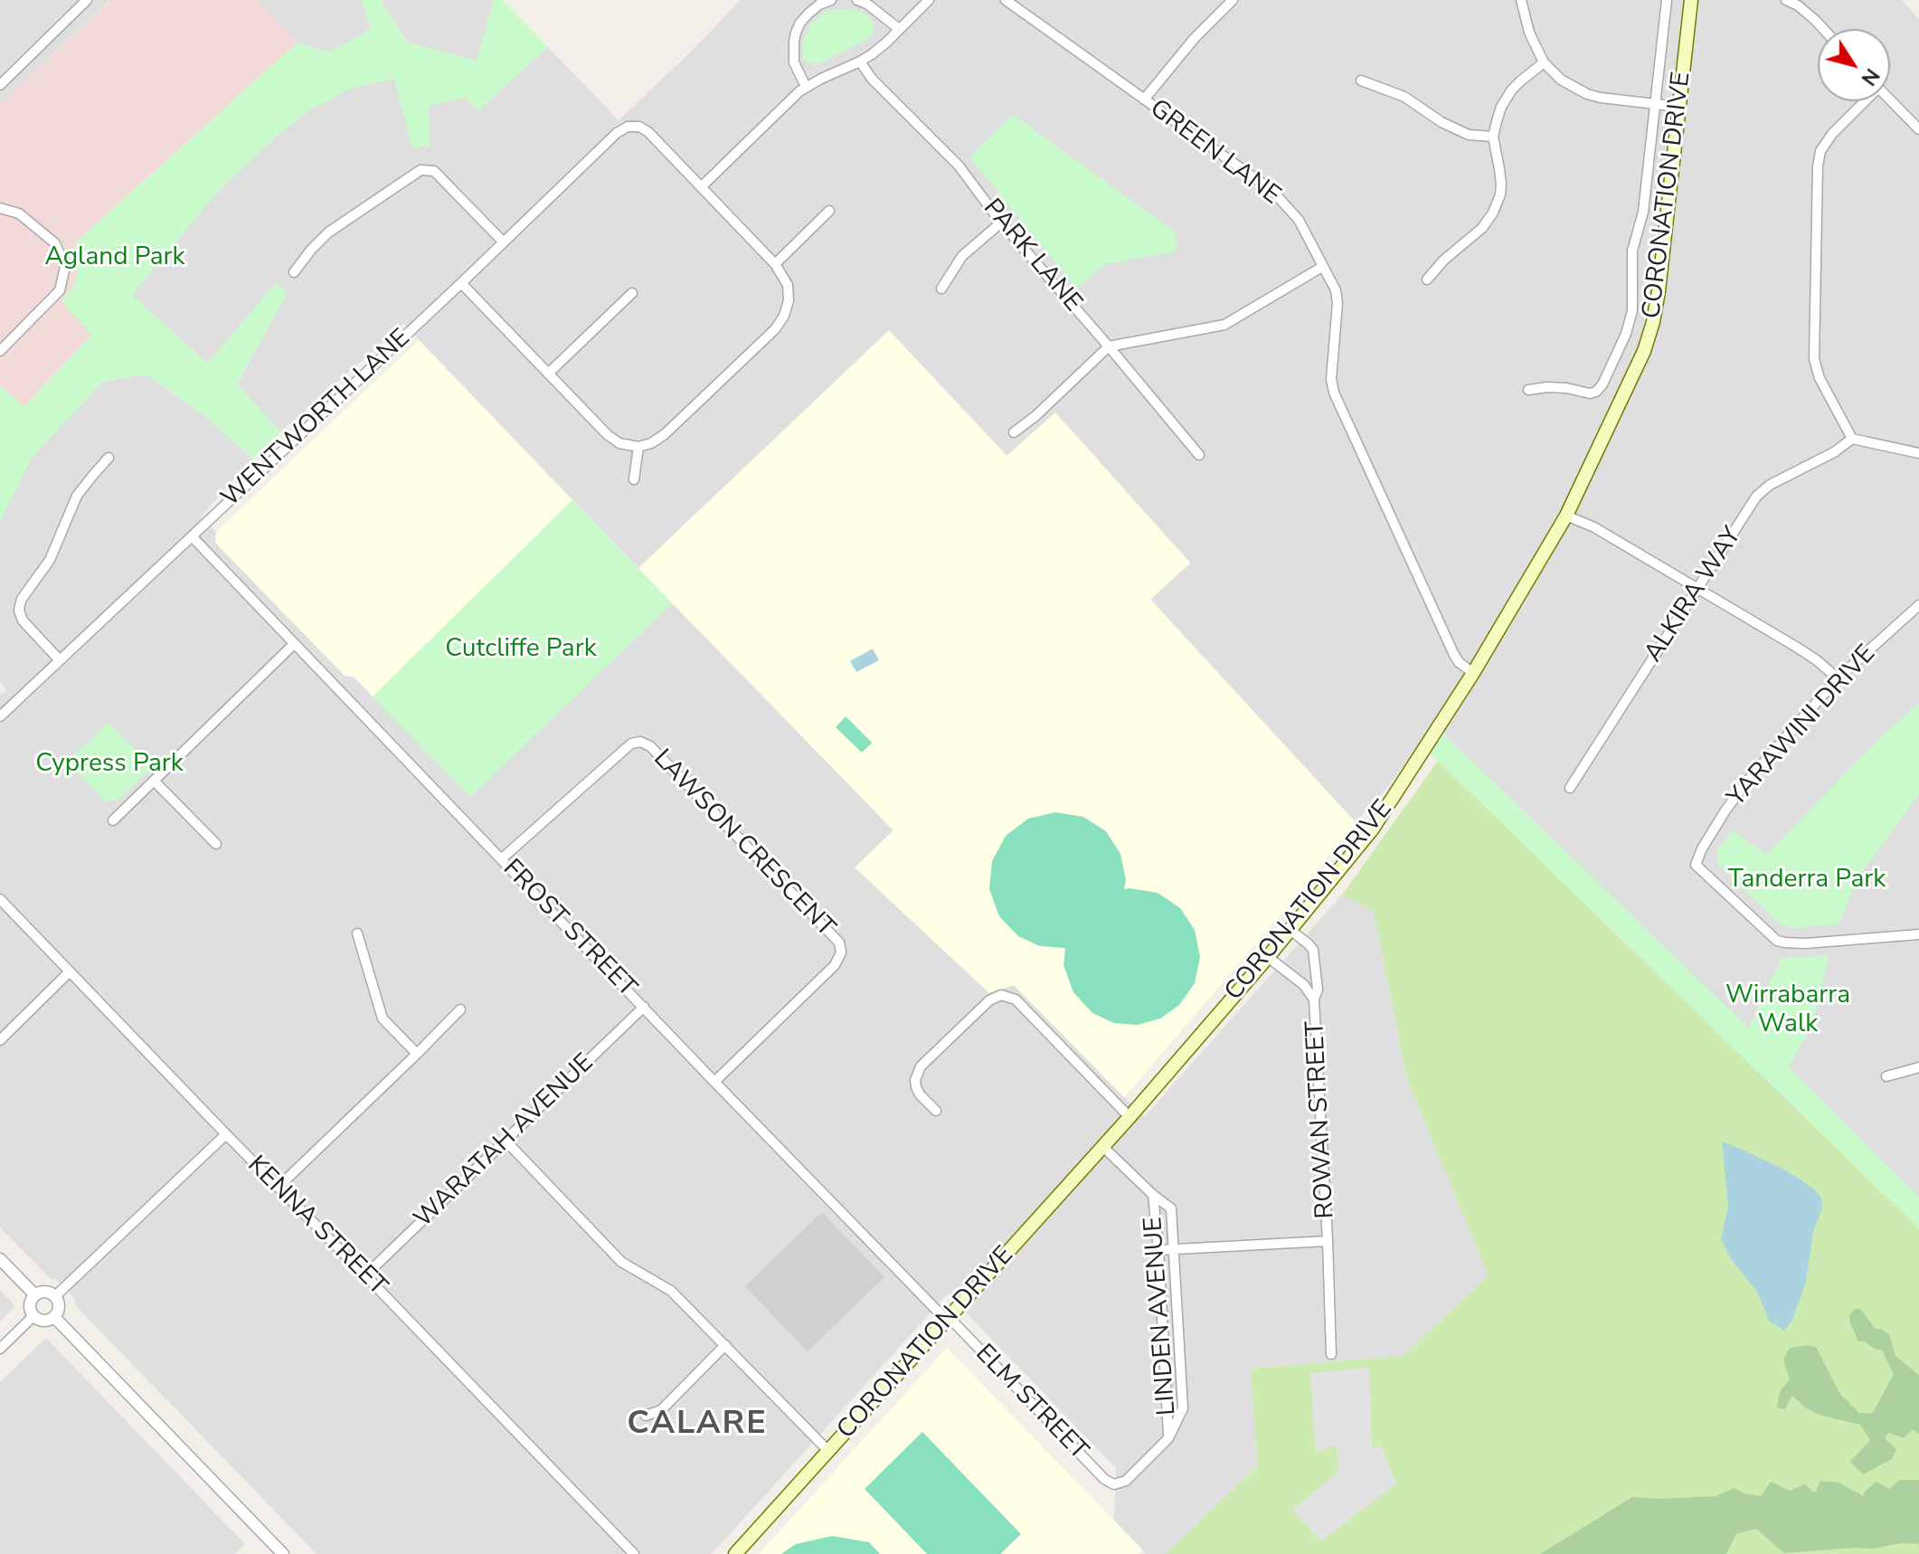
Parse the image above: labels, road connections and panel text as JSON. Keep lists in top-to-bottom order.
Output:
{
  "streets": {
    "main road": ["CORONATION DRIVE"],
    "street": [
      "GREEN LANE",
      "PARK LANE",
      "WENTWORTH LANE",
      "ALKIRA WAY",
      "YARAWINI DRIVE",
      "LAWSON CRESCENT",
      "FROST STREET",
      "ROWAN STREET",
      "WARATAH AVENUE",
      "KENNA STREET",
      "LINDEN AVENUE",
      "ELM STREET"
    ]
  },
  "crossings": [
    ["GREEN LANE", "CORONATION DRIVE"],
    ["CORONATION DRIVE", "FROST STREET"],
    ["CORONATION DRIVE", "ROWAN STREET"],
    ["CORONATION DRIVE", "LINDEN AVENUE"],
    ["CORONATION DRIVE", "ELM STREET"],
    ["WENTWORTH LANE", "FROST STREET"],
    ["LAWSON CRESCENT", "FROST STREET"],
    ["FROST STREET", "WARATAH AVENUE"],
    ["FROST STREET", "ELM STREET"],
    ["ROWAN STREET", "LINDEN AVENUE"],
    ["WARATAH AVENUE", "KENNA STREET"],
    ["LINDEN AVENUE", "ELM STREET"]
  ],
  "districts": ["CALARE"],
  "parks": [
    "Agland Park",
    "Cutcliffe Park",
    "Cypress Park",
    "Tanderra Park",
    "Wirrabarra Walk"
  ],
  "north": "bottom right"
}
